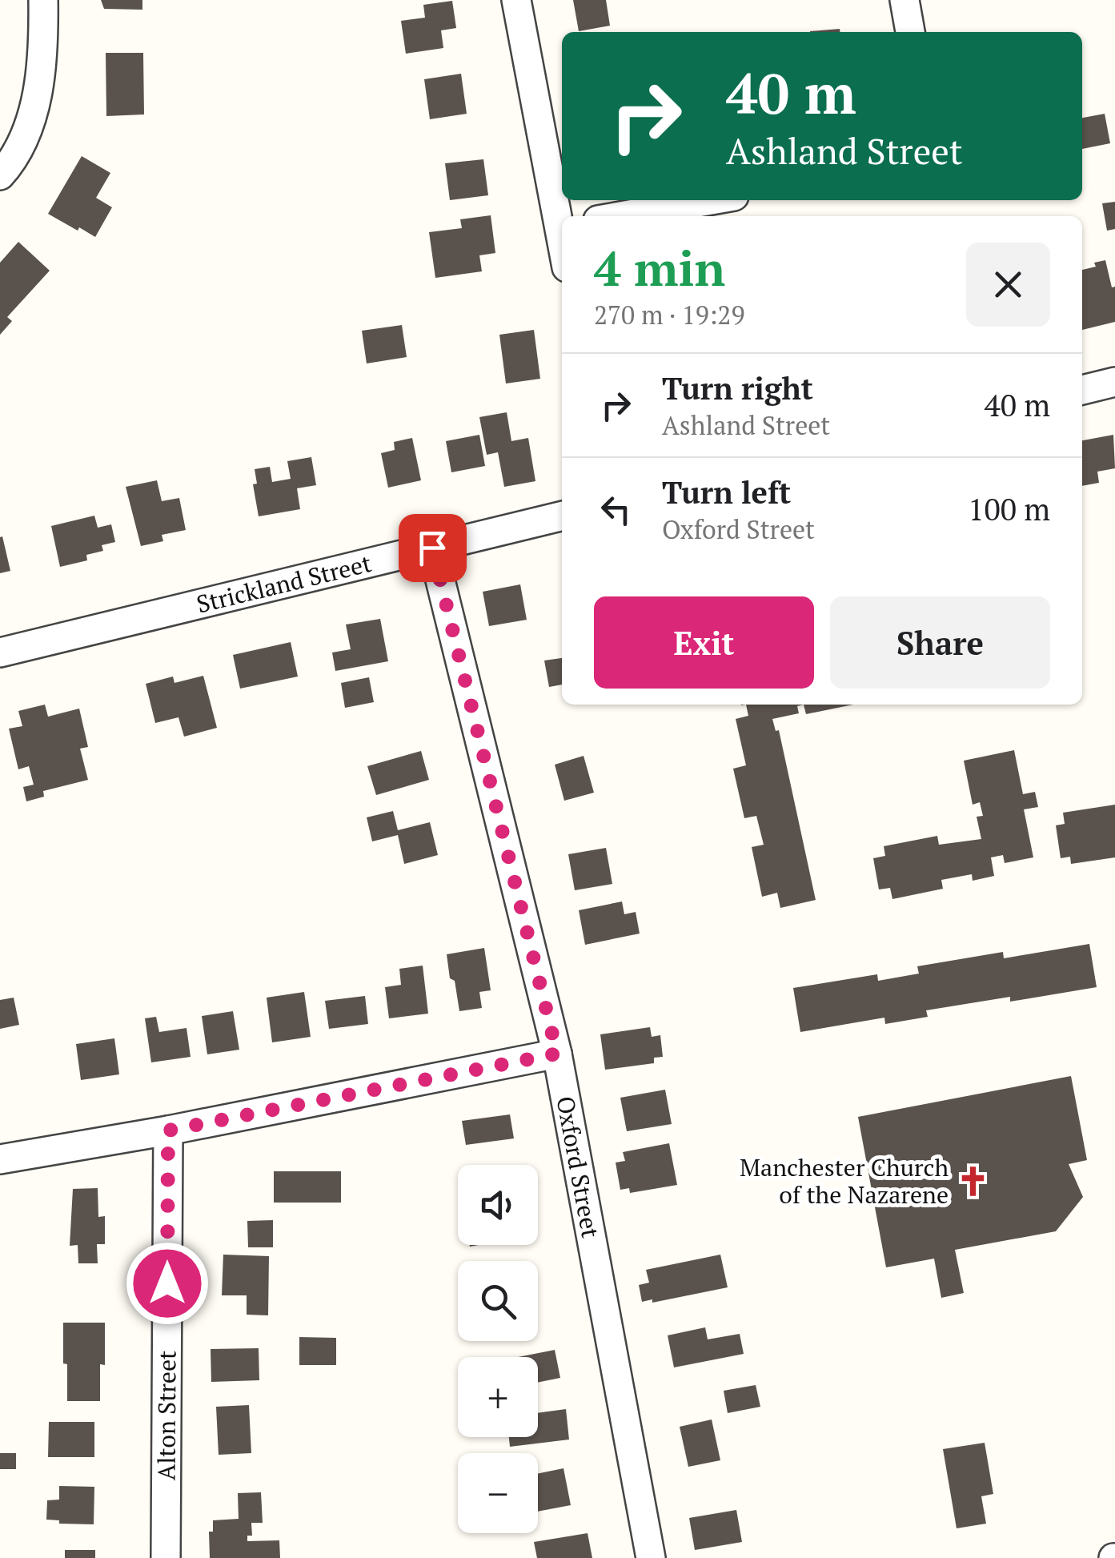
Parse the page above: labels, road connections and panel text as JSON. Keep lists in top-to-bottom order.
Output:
{
  "streets": {
    "street": ["Strickland Street", "Oxford Street", "Alton Street"]
  },
  "crossings": [
    ["Strickland Street", "Oxford Street"]
  ],
  "places": {
    "church": ["Manchester Church of the Nazarene"]
  },
  "page": {
    "turn": ["40 m", "Ashland Street"],
    "heading": ["4 min", "270 m · 19:29"],
    "list": [
      {
        "name": "Turn right",
        "note": "Ashland Street",
        "value": "40 m"
      },
      {
        "name": "Turn left",
        "note": "Oxford Street",
        "value": "100 m"
      }
    ],
    "buttons": ["Exit", "Share"],
    "map_buttons": ["+", "−"]
  }
}
